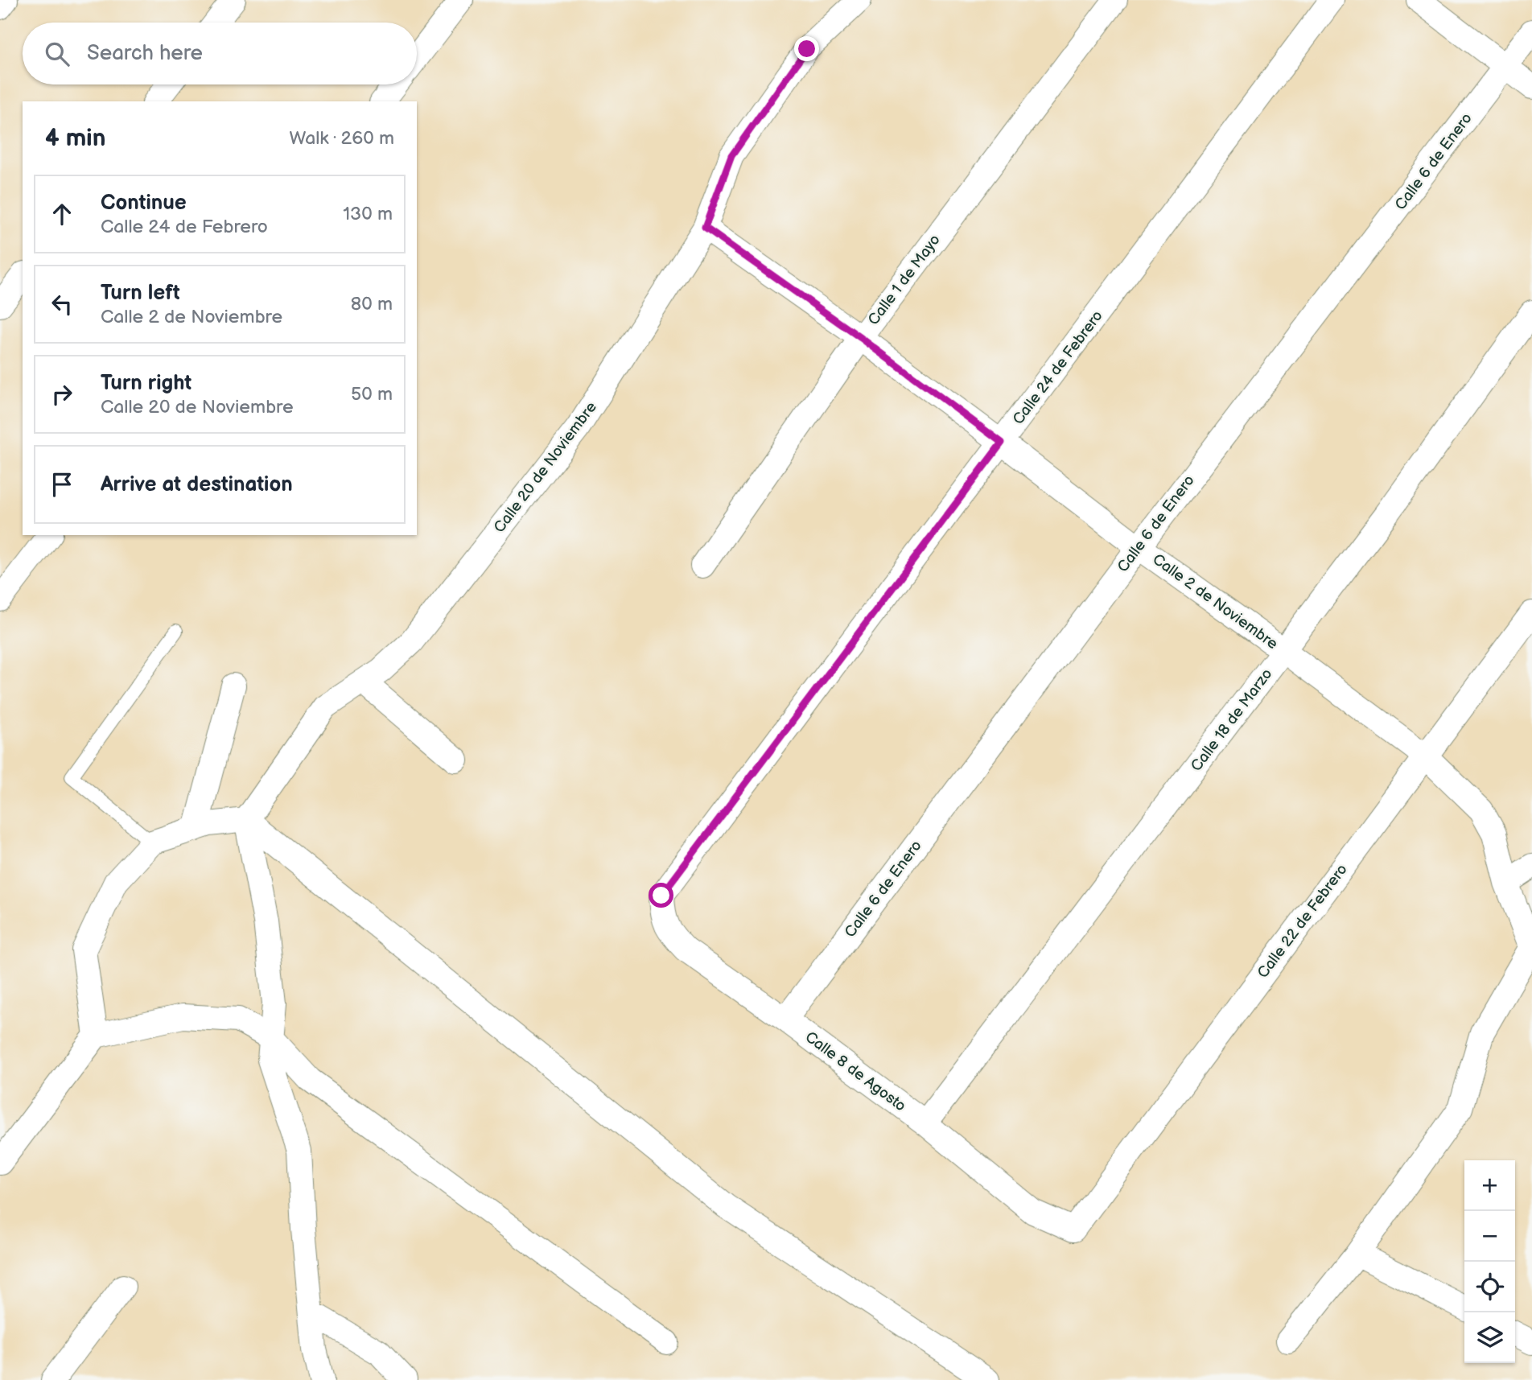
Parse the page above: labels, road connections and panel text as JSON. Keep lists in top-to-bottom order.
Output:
{
  "streets": {
    "street": [
      "Calle 6 de Enero",
      "Calle 1 de Mayo",
      "Calle 24 de Febrero",
      "Calle 20 de Noviembre",
      "Calle 2 de Noviembre",
      "Calle 18 de Marzo",
      "Calle 22 de Febrero",
      "Calle 8 de Agosto"
    ]
  },
  "crossings": [
    ["Calle 6 de Enero", "Calle 2 de Noviembre"],
    ["Calle 6 de Enero", "Calle 8 de Agosto"],
    ["Calle 1 de Mayo", "Calle 2 de Noviembre"],
    ["Calle 24 de Febrero", "Calle 2 de Noviembre"],
    ["Calle 24 de Febrero", "Calle 8 de Agosto"],
    ["Calle 20 de Noviembre", "Calle 2 de Noviembre"],
    ["Calle 2 de Noviembre", "Calle 18 de Marzo"],
    ["Calle 2 de Noviembre", "Calle 22 de Febrero"],
    ["Calle 18 de Marzo", "Calle 8 de Agosto"],
    ["Calle 22 de Febrero", "Calle 8 de Agosto"]
  ],
  "page": {
    "search": "Search here",
    "heading": ["4 min", "Walk · 260 m"],
    "list": [
      ["Continue", "Calle 24 de Febrero", "130 m"],
      ["Turn left", "Calle 2 de Noviembre", "80 m"],
      ["Turn right", "Calle 20 de Noviembre", "50 m"],
      "Arrive at destination"
    ],
    "map_buttons": ["+", "−"]
  }
}
